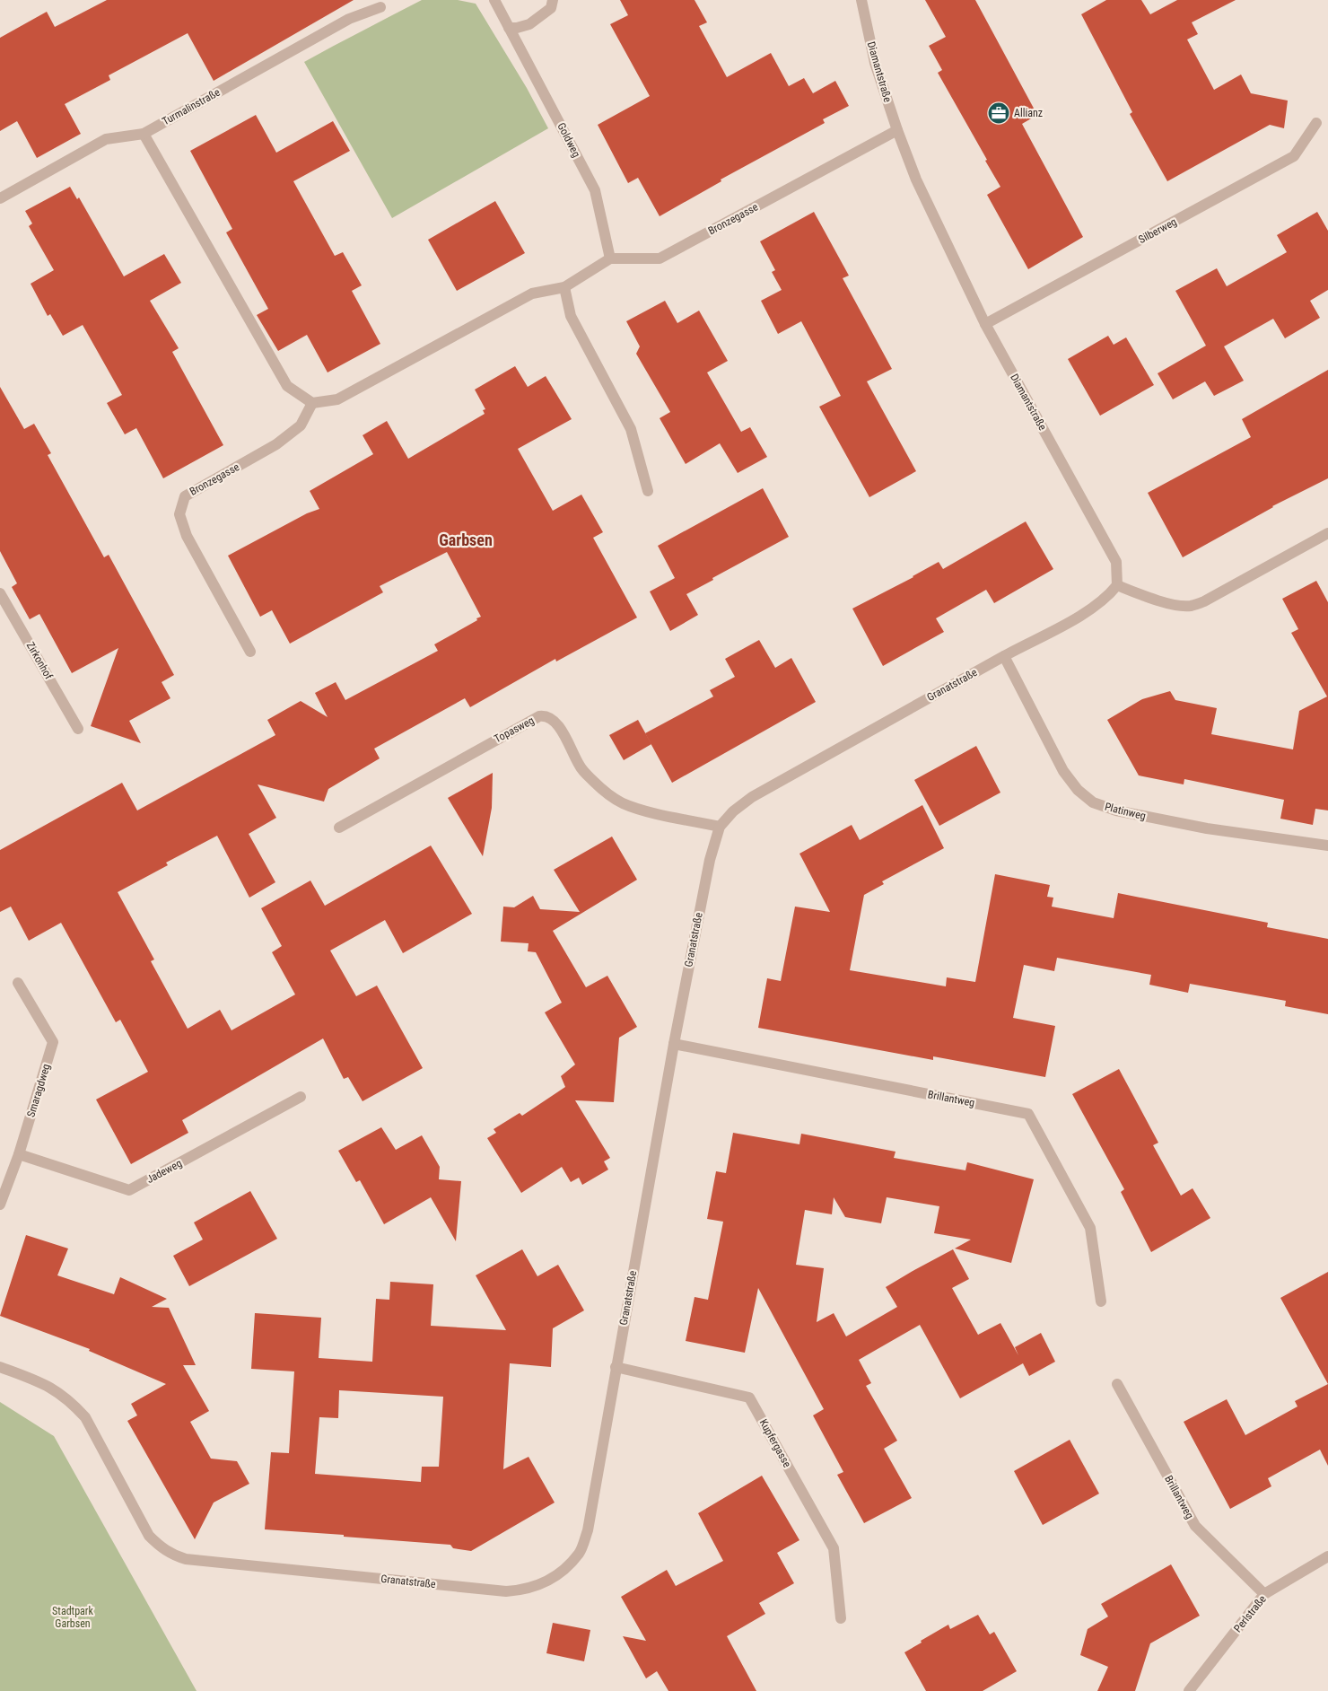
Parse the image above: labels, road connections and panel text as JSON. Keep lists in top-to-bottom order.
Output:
{
  "streets": {
    "street": [
      "Diamantstraße",
      "Turmalinstraße",
      "Goldweg",
      "Bronzegasse",
      "Silberweg",
      "Zirkonhof",
      "Granatstraße",
      "Topasweg",
      "Platinweg",
      "Smaragdweg",
      "Brillantweg",
      "Jadeweg",
      "Kupfergasse",
      "Perlstraße"
    ]
  },
  "crossings": [
    ["Diamantstraße", "Bronzegasse"],
    ["Diamantstraße", "Silberweg"],
    ["Diamantstraße", "Granatstraße"],
    ["Goldweg", "Bronzegasse"],
    ["Granatstraße", "Topasweg"],
    ["Granatstraße", "Platinweg"],
    ["Granatstraße", "Brillantweg"],
    ["Granatstraße", "Kupfergasse"],
    ["Smaragdweg", "Jadeweg"],
    ["Brillantweg", "Perlstraße"]
  ],
  "districts": ["Garbsen"],
  "parks": ["Stadtpark Garbsen"],
  "places": {
    "office": ["Allianz"]
  }
}
